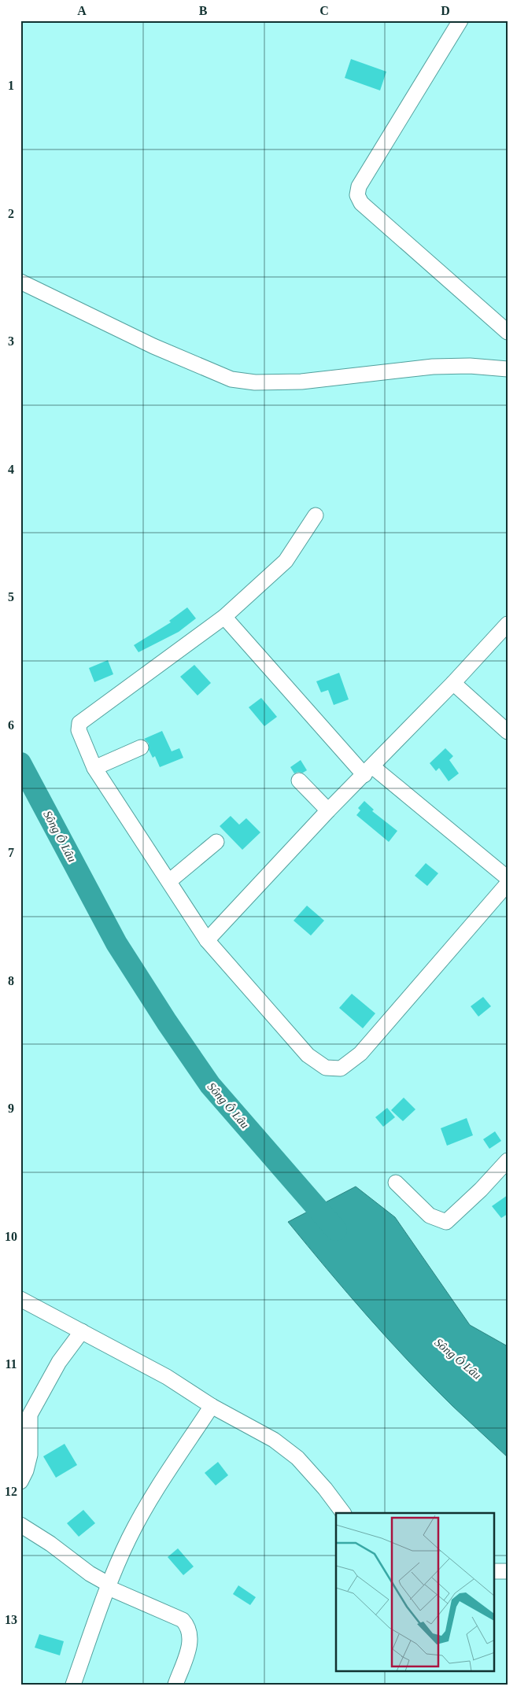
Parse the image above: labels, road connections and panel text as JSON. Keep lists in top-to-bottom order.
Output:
{
  "water": ["Sông Ô Lâu"],
  "grid": {
    "columns": [
      "A",
      "B",
      "C",
      "D"
    ],
    "rows": [
      "1",
      "2",
      "3",
      "4",
      "5",
      "6",
      "7",
      "8",
      "9",
      "10",
      "11",
      "12",
      "13"
    ]
  }
}
